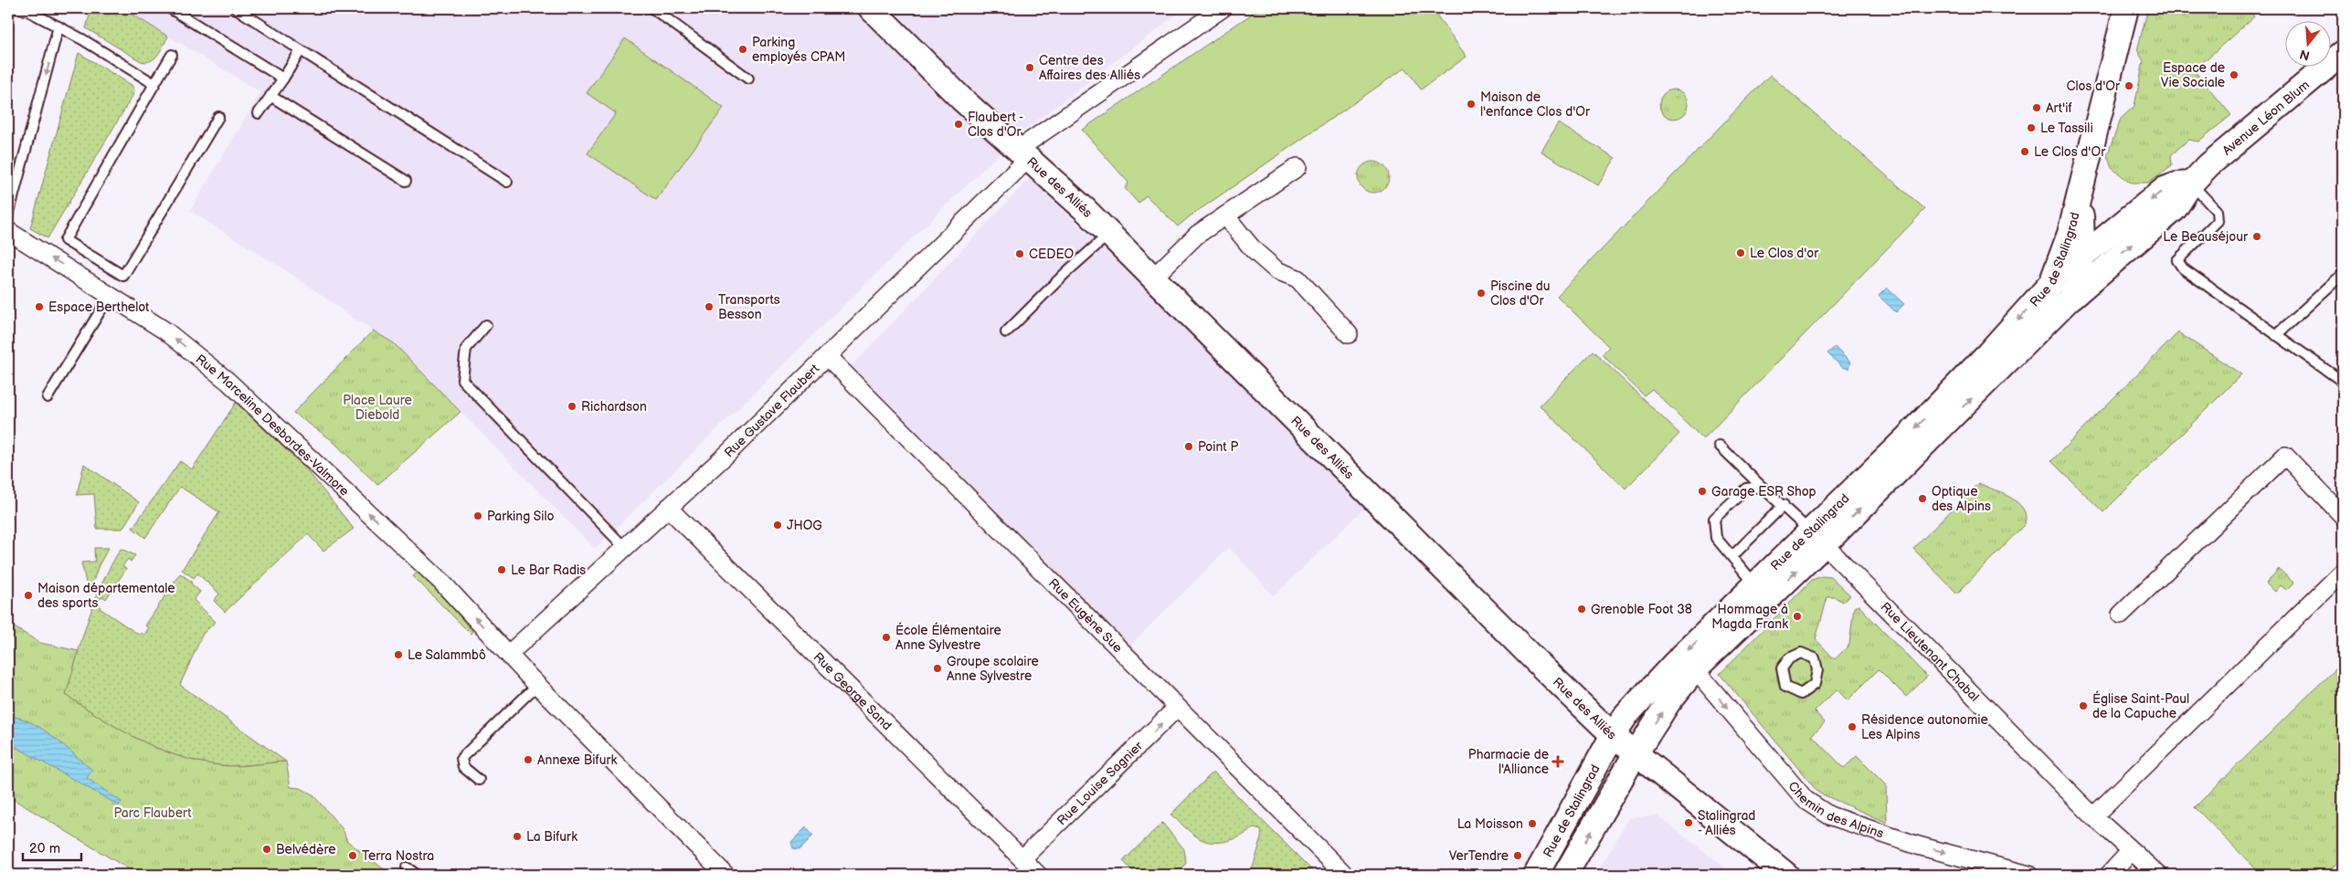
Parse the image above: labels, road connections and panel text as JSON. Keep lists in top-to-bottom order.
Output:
{
  "streets": {
    "street": [
      "Avenue Léon Blum",
      "Rue des Alliés",
      "Rue de Stalingrad",
      "Rue Gustave Flaubert",
      "Rue Marceline Desbordes-Valmore",
      "Rue Eugène Sue",
      "Rue Lieutenant Chabal",
      "Rue George Sand",
      "Rue Louise Sagnier",
      "Chemin des Alpins"
    ]
  },
  "crossings": [
    ["Avenue Léon Blum", "Rue de Stalingrad"],
    ["Rue des Alliés", "Rue de Stalingrad"],
    ["Rue des Alliés", "Rue Gustave Flaubert"],
    ["Rue de Stalingrad", "Rue Lieutenant Chabal"],
    ["Rue de Stalingrad", "Chemin des Alpins"],
    ["Rue Gustave Flaubert", "Rue Marceline Desbordes-Valmore"],
    ["Rue Gustave Flaubert", "Rue Eugène Sue"],
    ["Rue Gustave Flaubert", "Rue George Sand"],
    ["Rue Eugène Sue", "Rue Louise Sagnier"],
    ["Rue George Sand", "Rue Louise Sagnier"]
  ],
  "one_way": ["Rue Marceline Desbordes-Valmore", "Rue Louise Sagnier", "Chemin des Alpins"],
  "parks": ["Place Laure Diebold", "Parc Flaubert"],
  "places": {
    "other": [
      "Parking employés CPAM",
      "Centre des Affaires des Alliés",
      "Espace de Vie Sociale",
      "Clos d'Or",
      "Maison de l'enfance Clos d'Or",
      "Art'if",
      "Flaubert - Clos d'Or",
      "Le Tassili",
      "Le Clos d'Or",
      "Le Beauséjour",
      "Le Clos d'or",
      "CEDEO",
      "Piscine du Clos d'Or",
      "Espace Berthelot",
      "Transports Besson",
      "Richardson",
      "Point P",
      "Garage ESR Shop",
      "Optique des Alpins",
      "Parking Silo",
      "JHOG",
      "Le Bar Radis",
      "Maison départementale des sports",
      "Grenoble Foot 38",
      "Hommage à Magda Frank",
      "École Élémentaire Anne Sylvestre",
      "Le Salammbô",
      "Groupe scolaire Anne Sylvestre",
      "Église Saint-Paul de la Capuche",
      "Résidence autonomie Les Alpins",
      "Annexe Bifurk",
      "Stalingrad - Alliés",
      "La Moisson",
      "La Bifurk",
      "Belvédère",
      "Terra Nostra",
      "VerTendre"
    ],
    "health": ["Pharmacie de l'Alliance"]
  },
  "scale_bar": "20 m",
  "north": "bottom"
}
